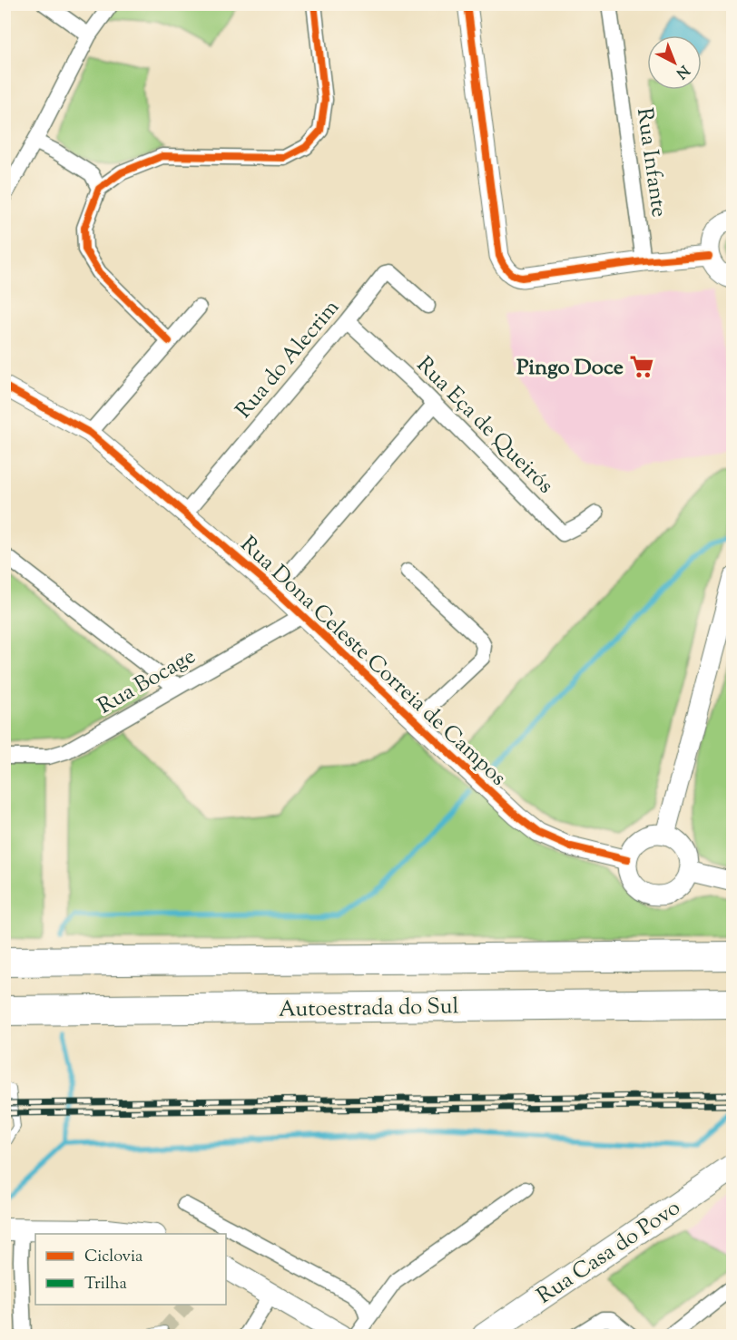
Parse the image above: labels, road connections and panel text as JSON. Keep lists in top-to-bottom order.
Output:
{
  "streets": {
    "highway": ["Autoestrada do Sul"],
    "main road": ["Rua Casa do Povo"],
    "street": [
      "Rua Infante",
      "Rua do Alecrim",
      "Rua Eça de Queirós",
      "Rua Dona Celeste Correia de Campos",
      "Rua Bocage"
    ]
  },
  "crossings": [
    ["Rua do Alecrim", "Rua Eça de Queirós"],
    ["Rua do Alecrim", "Rua Dona Celeste Correia de Campos"],
    ["Rua Dona Celeste Correia de Campos", "Rua Bocage"]
  ],
  "places": {
    "supermarket": ["Pingo Doce"]
  },
  "legend": ["Ciclovia", "Trilha"],
  "north": "bottom right"
}
